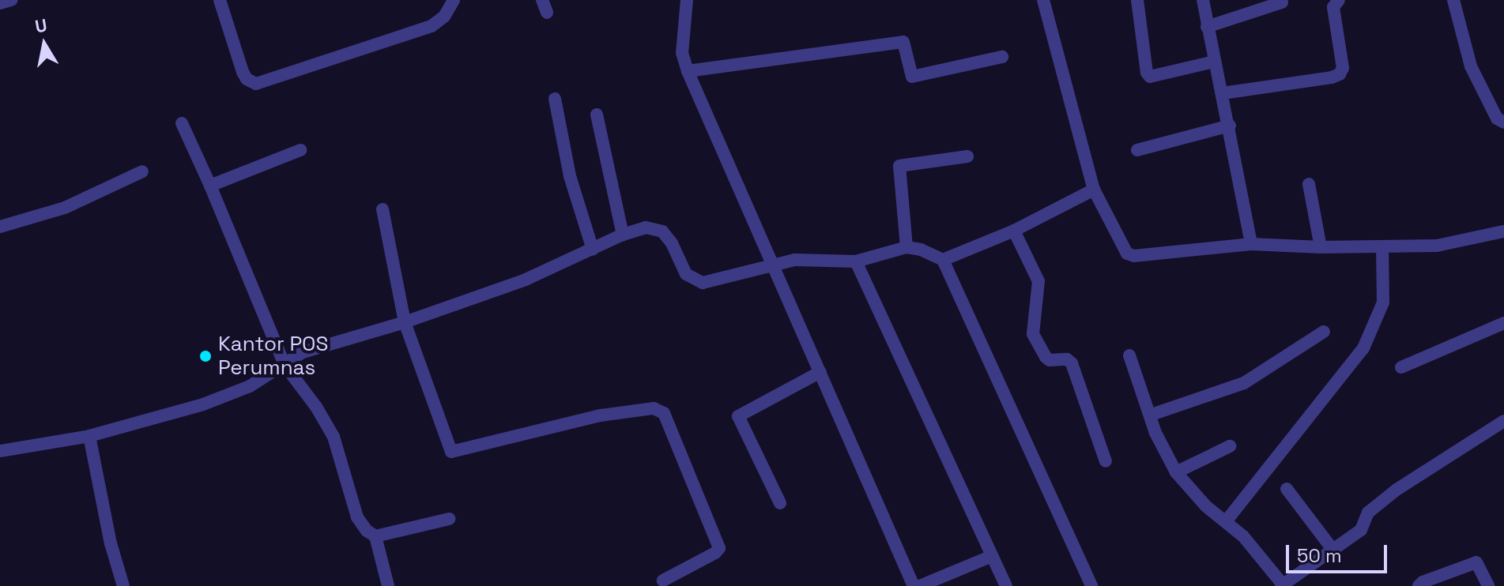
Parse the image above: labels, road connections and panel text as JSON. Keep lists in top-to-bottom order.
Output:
{
  "places": ["Kantor POS Perumnas"],
  "scale_bar": "50 m",
  "north": "top"
}
